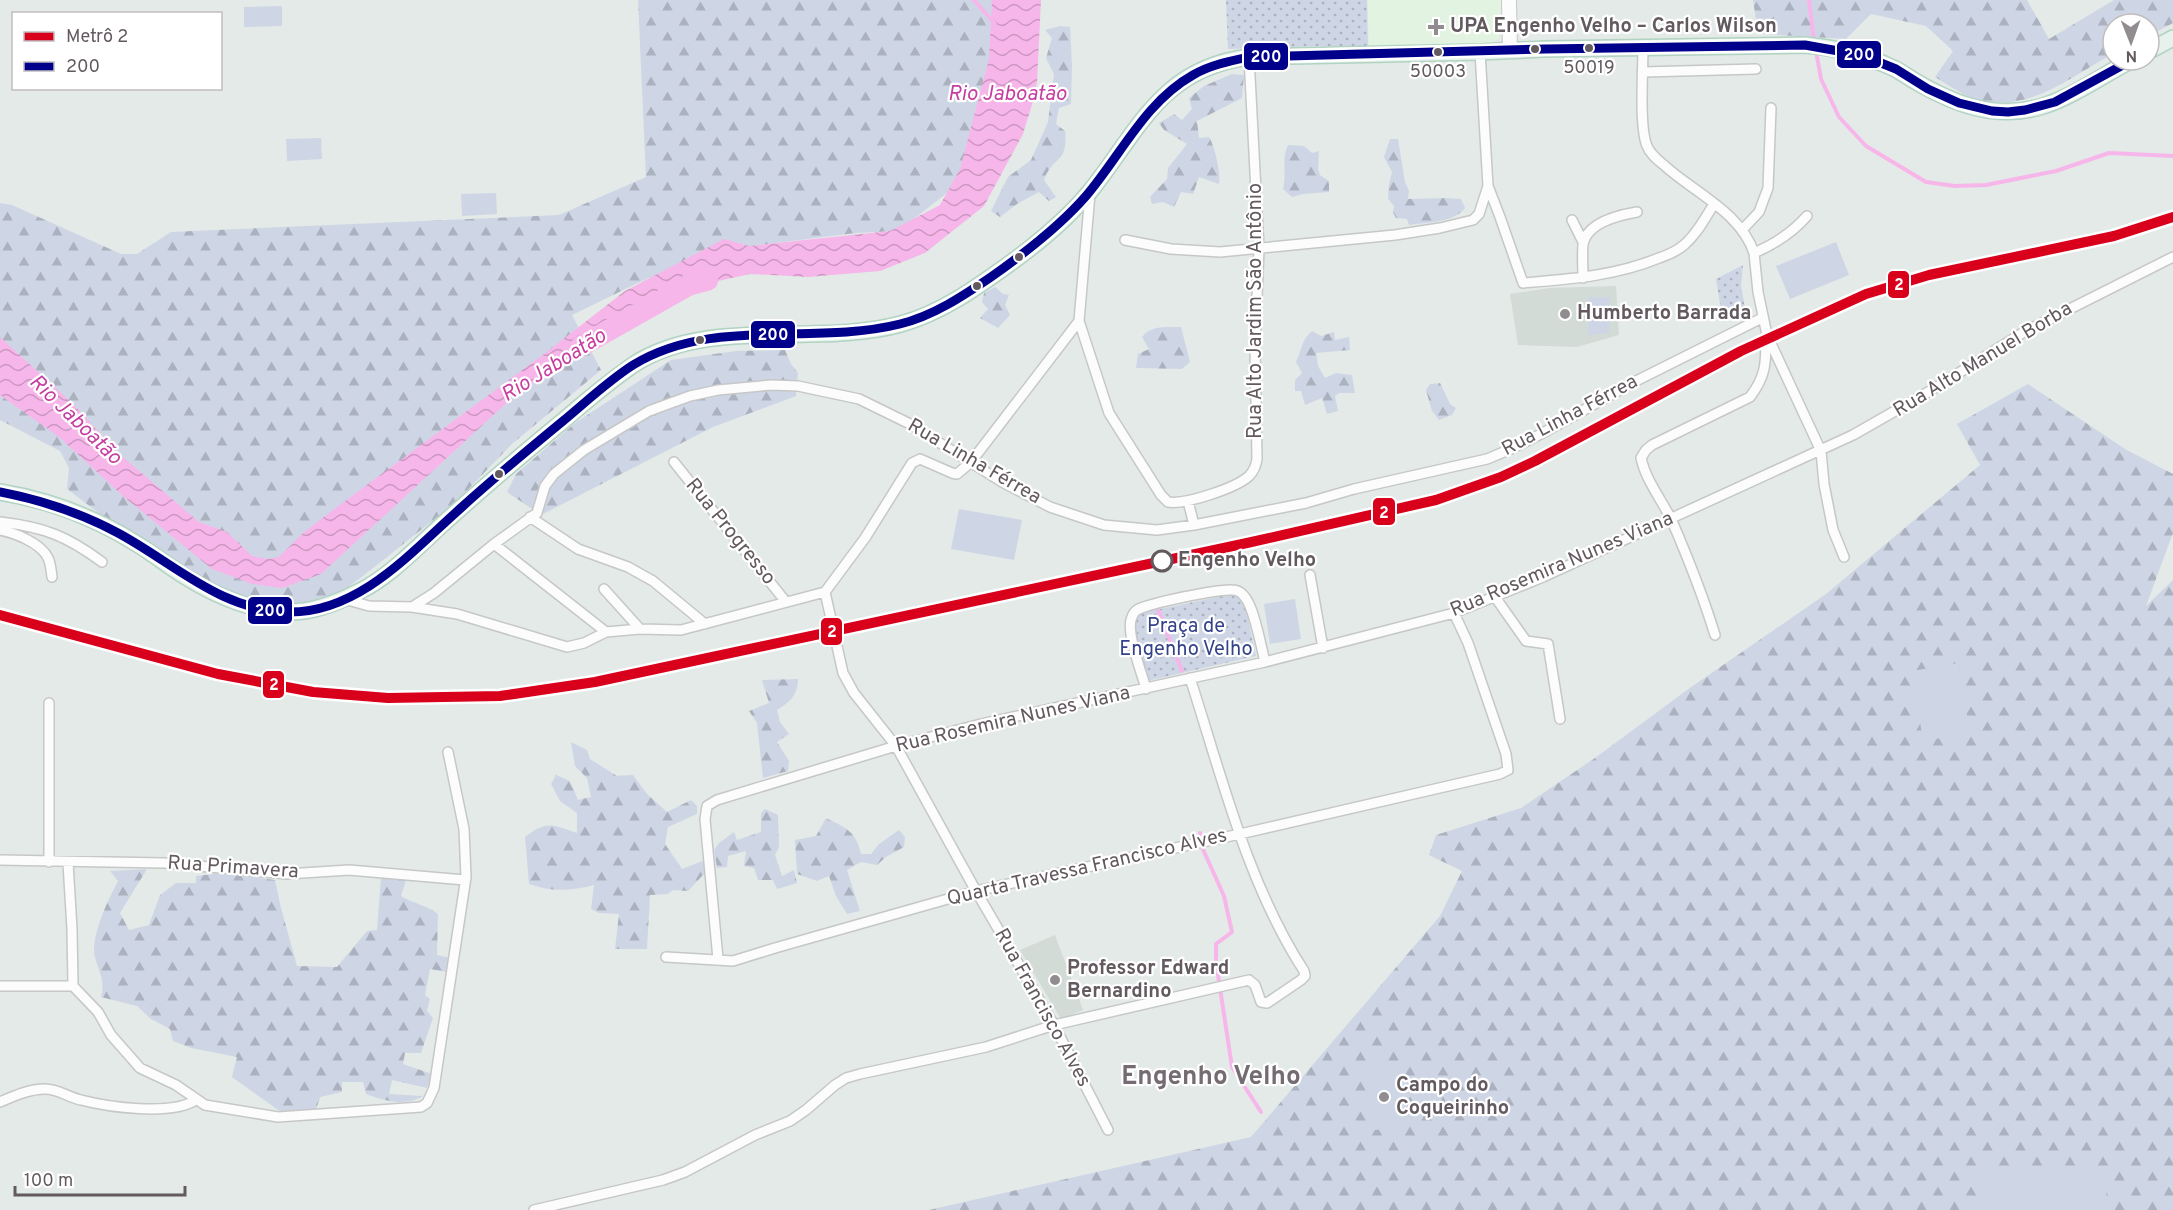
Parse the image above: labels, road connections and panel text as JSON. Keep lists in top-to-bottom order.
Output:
{
  "streets": {
    "street": [
      "Rua Alto Jardim São Antônio",
      "Rua Alto Manuel Borba",
      "Rua Linha Férrea",
      "Rua Progresso",
      "Rua Rosemira Nunes Viana",
      "Rua Primavera",
      "Quarta Travessa Francisco Alves",
      "Rua Francisco Alves"
    ]
  },
  "crossings": [
    ["Rua Alto Manuel Borba", "Rua Rosemira Nunes Viana"],
    ["Rua Linha Férrea", "Rua Francisco Alves"],
    ["Rua Rosemira Nunes Viana", "Quarta Travessa Francisco Alves"],
    ["Rua Rosemira Nunes Viana", "Rua Francisco Alves"],
    ["Quarta Travessa Francisco Alves", "Rua Francisco Alves"]
  ],
  "districts": ["Engenho Velho"],
  "water": ["Rio Jaboatão"],
  "parks": ["Praça de Engenho Velho"],
  "places": {
    "health": ["UPA Engenho Velho – Carlos Wilson"],
    "other": [
      "50019",
      "50003",
      "Humberto Barrada",
      "Engenho Velho",
      "Professor Edward Bernardino",
      "Campo do Coqueirinho"
    ]
  },
  "lines": ["transit line 200", "metro line 2"],
  "legend": ["Metrô 2", "200"],
  "scale_bar": "100 m",
  "north": "bottom"
}
